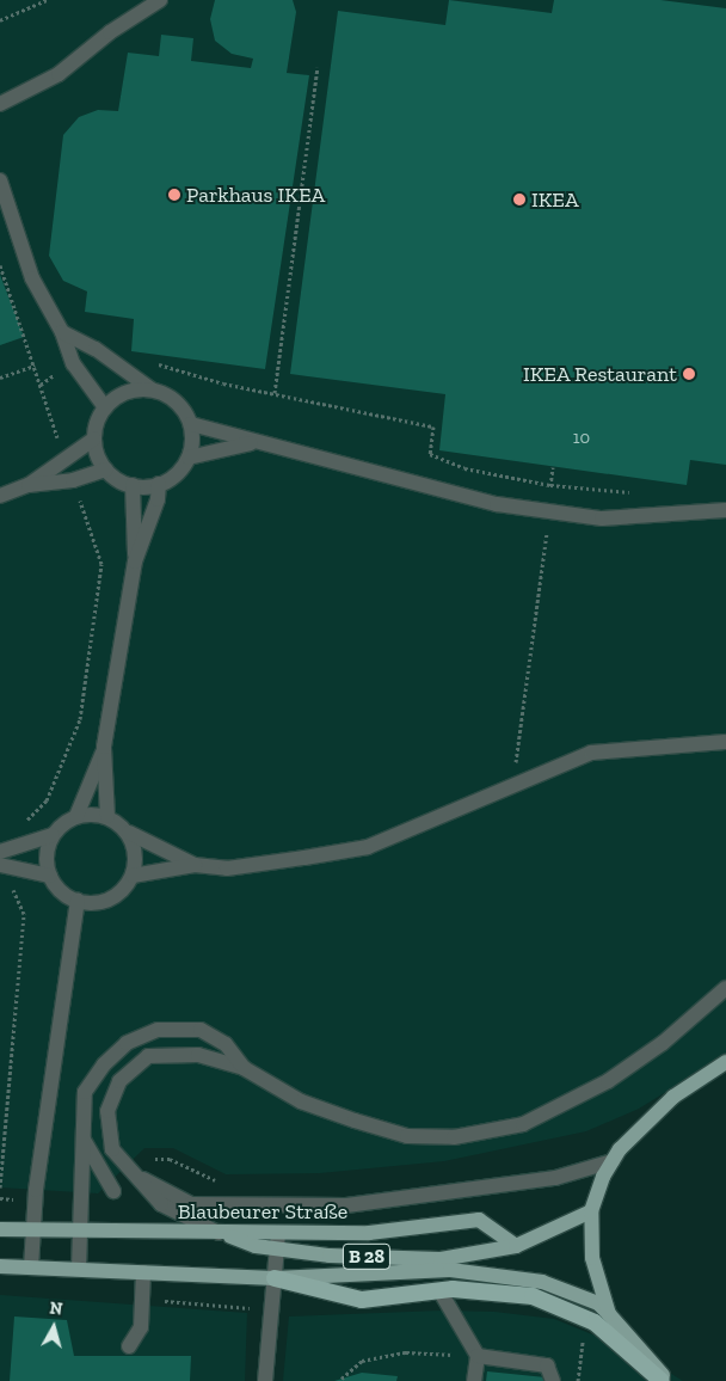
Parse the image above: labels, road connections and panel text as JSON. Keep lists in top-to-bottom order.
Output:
{
  "streets": {
    "main road": ["Blaubeurer Straße", "B 28"]
  },
  "crossings": [
    ["Blaubeurer Straße", "B 28"]
  ],
  "places": ["Parkhaus IKEA", "IKEA", "IKEA Restaurant"],
  "house_numbers": ["10"],
  "north": "top"
}
